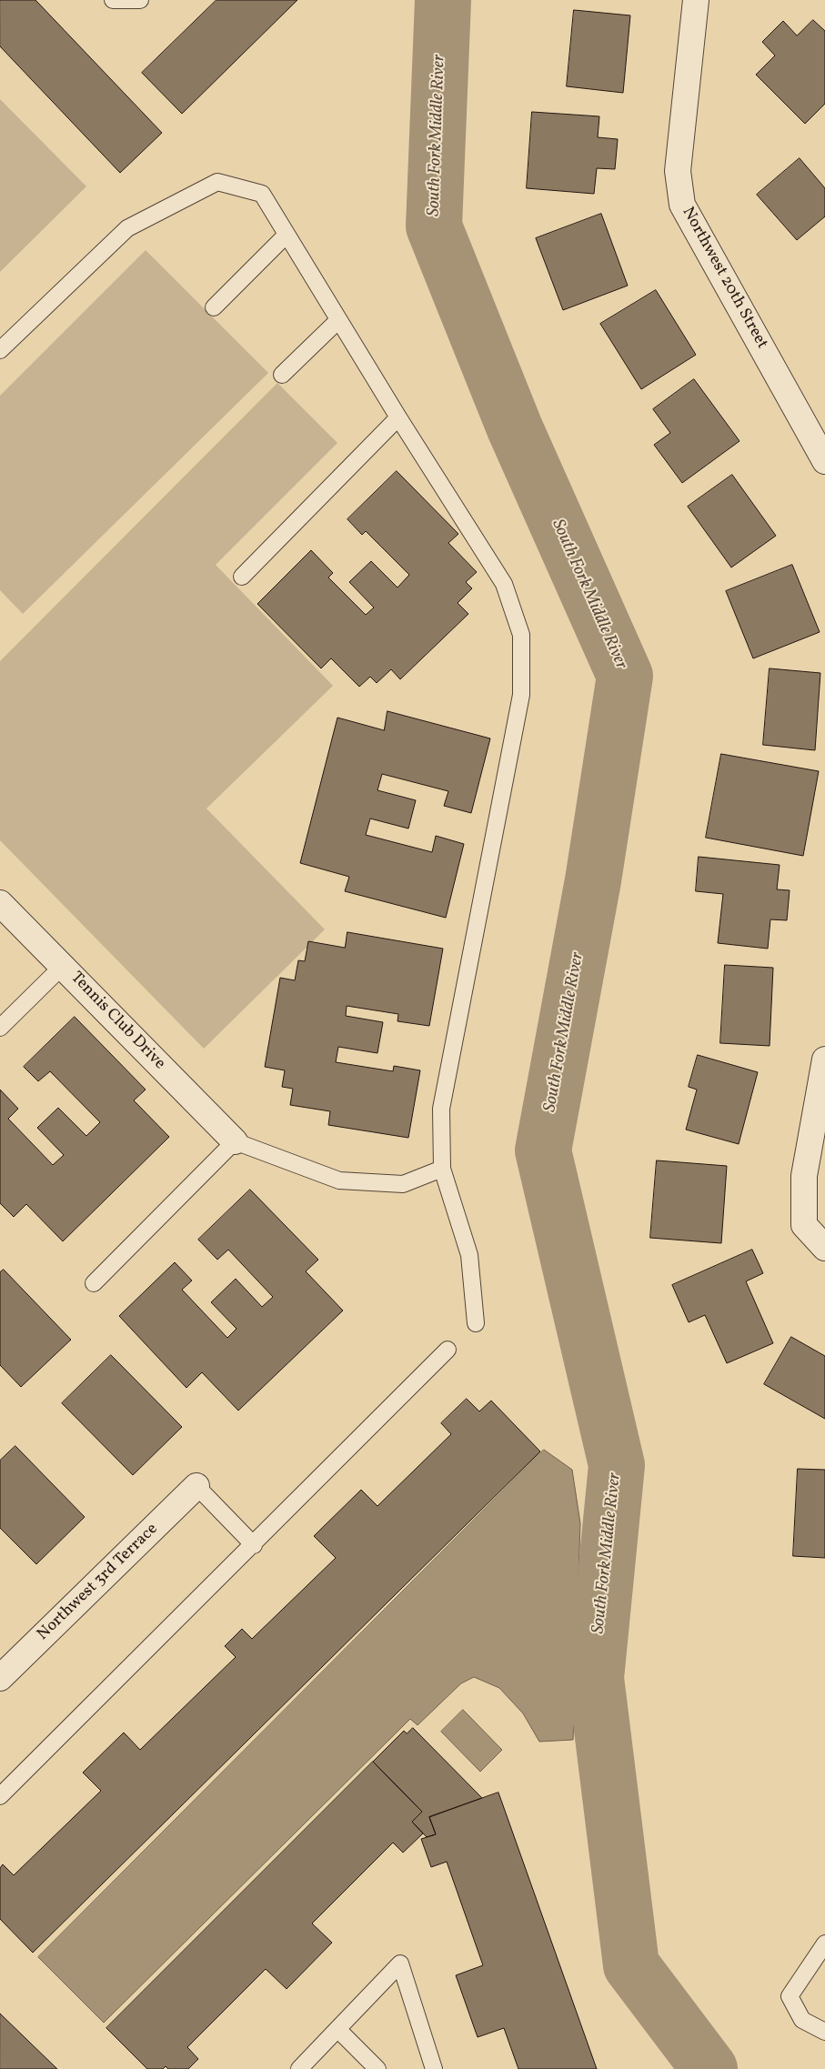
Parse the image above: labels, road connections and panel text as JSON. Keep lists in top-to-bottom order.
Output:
{
  "streets": {
    "street": ["Northwest 20th Street", "Tennis Club Drive", "Northwest 3rd Terrace"]
  },
  "water": ["South Fork Middle River"]
}
